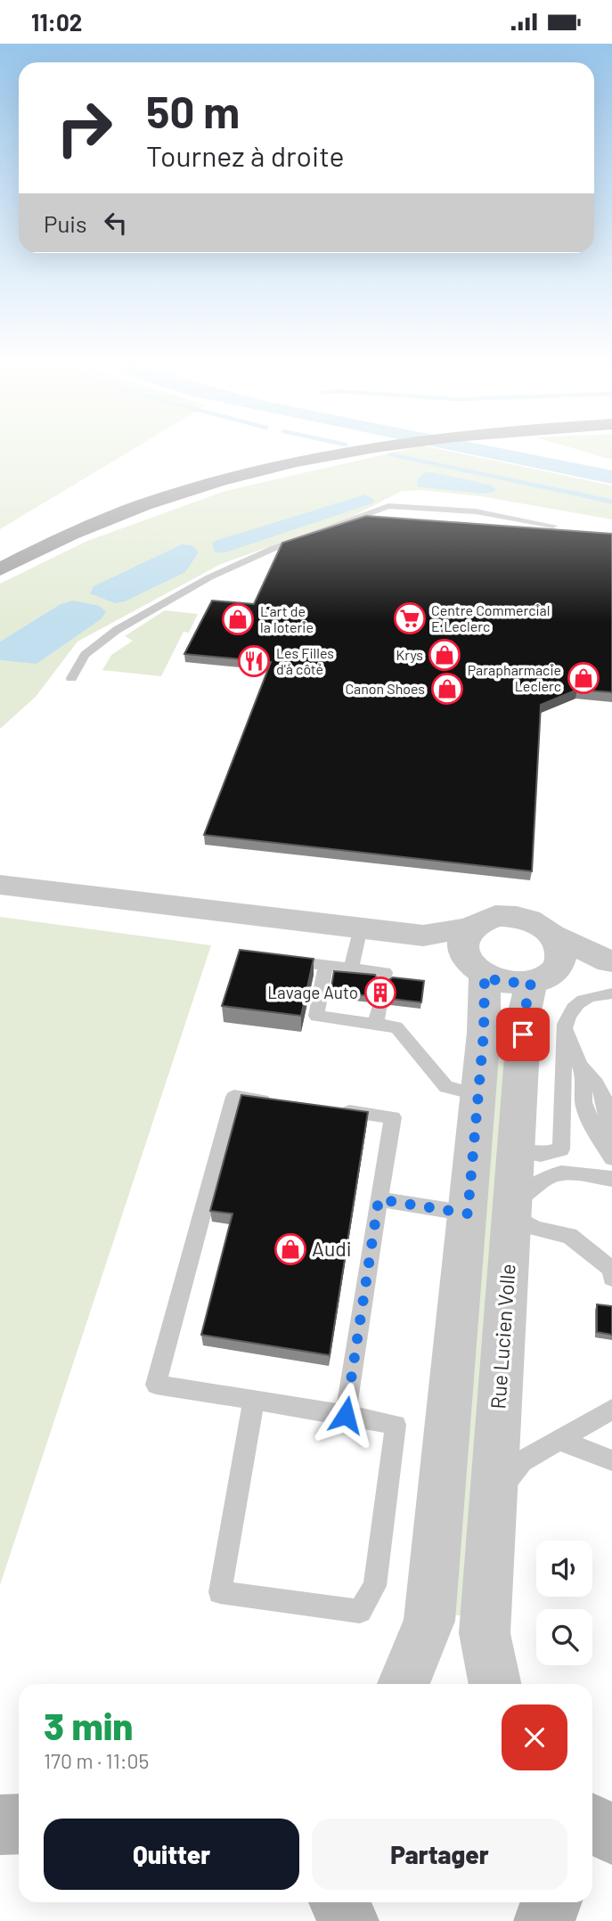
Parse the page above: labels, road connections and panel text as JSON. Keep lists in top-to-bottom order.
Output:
{
  "streets": {
    "street": ["Rue Lucien Volle"]
  },
  "places": {
    "supermarket": ["Centre Commercial E.Leclerc"],
    "shop": [
      "L'art de la loterie",
      "Krys",
      "Parapharmacie Leclerc",
      "Canon Shoes",
      "Audi"
    ],
    "restaurant": ["Les Filles d'à côté"],
    "building": ["Lavage Auto"]
  },
  "page": {
    "status": "11:02",
    "turn": ["50 m", "Tournez à droite"],
    "then": "Puis",
    "heading": ["3 min", "170 m · 11:05"],
    "buttons": ["Quitter", "Partager"]
  }
}
